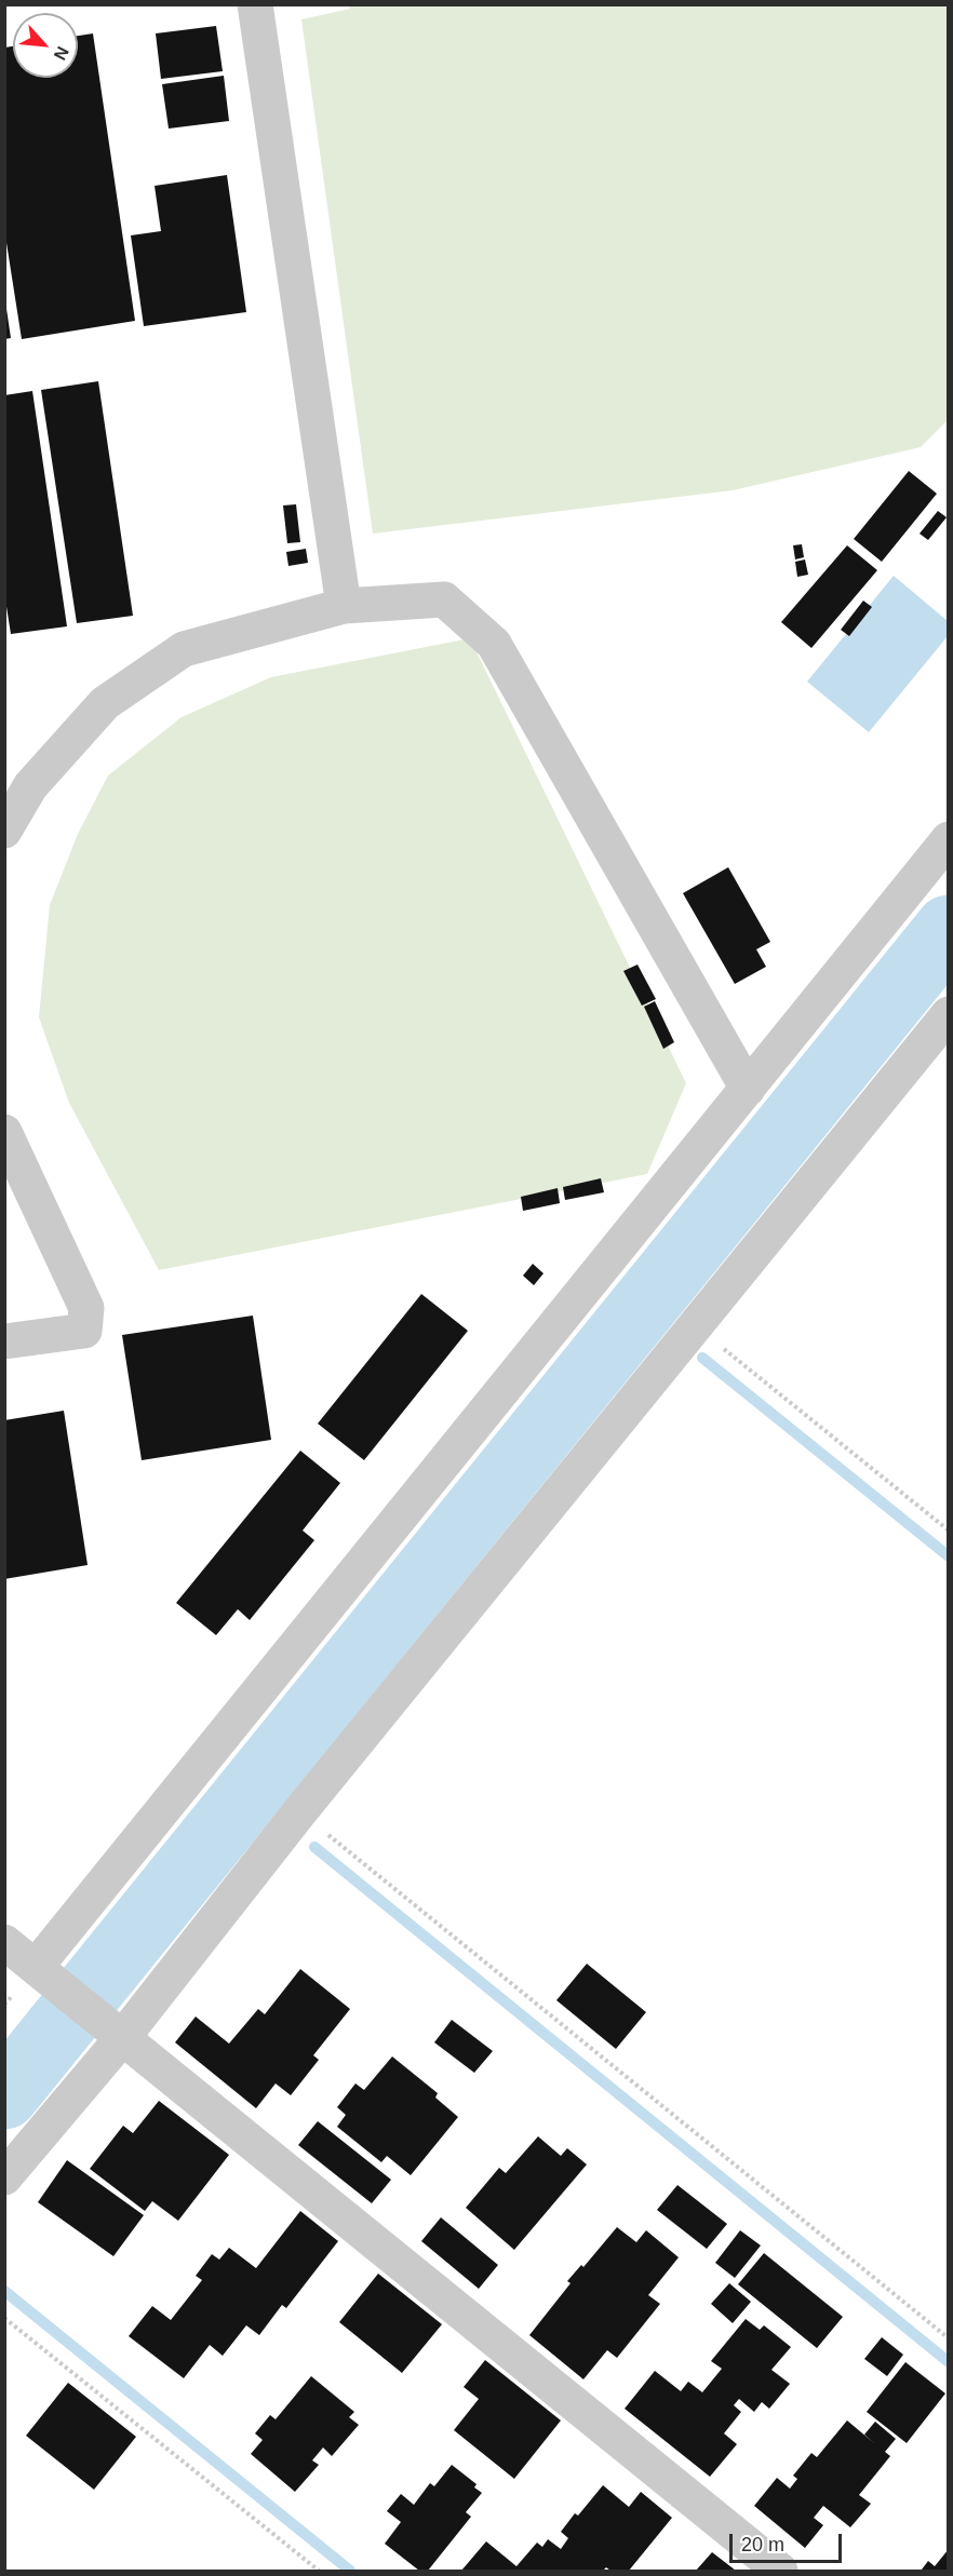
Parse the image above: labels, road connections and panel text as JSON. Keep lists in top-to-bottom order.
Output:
{
  "scale_bar": "20 m",
  "north": "bottom right"
}
